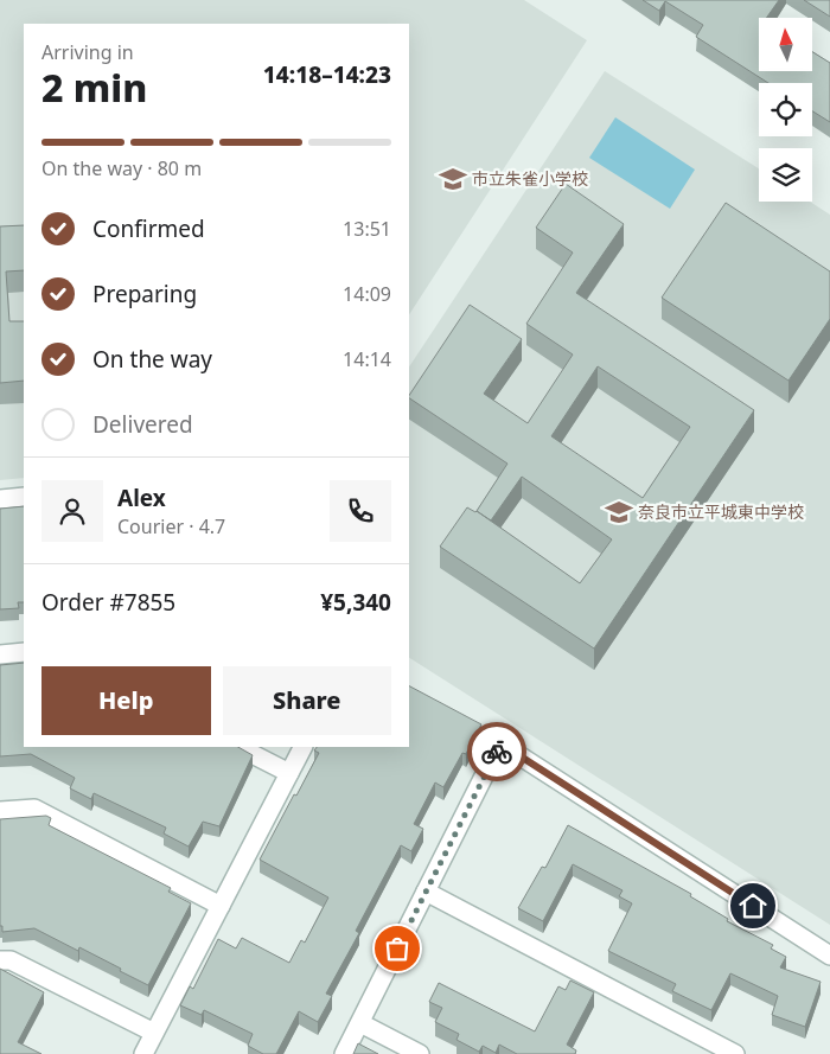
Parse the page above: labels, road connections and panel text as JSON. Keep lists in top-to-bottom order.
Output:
{
  "places": {
    "school or university": ["市立朱雀小学校", "奈良市立平城東中学校"]
  },
  "north": "top",
  "page": {
    "heading": ["2 min", "Arriving in", "14:18–14:23"],
    "panel": [
      "Alex",
      "Courier · 4.7",
      "Order #7855",
      "¥5,340"
    ],
    "bar": "On the way · 80 m",
    "list": [
      ["Confirmed", "13:51"],
      ["Preparing", "14:09"],
      ["On the way", "14:14"],
      "Delivered"
    ],
    "buttons": ["Help", "Share"]
  }
}
